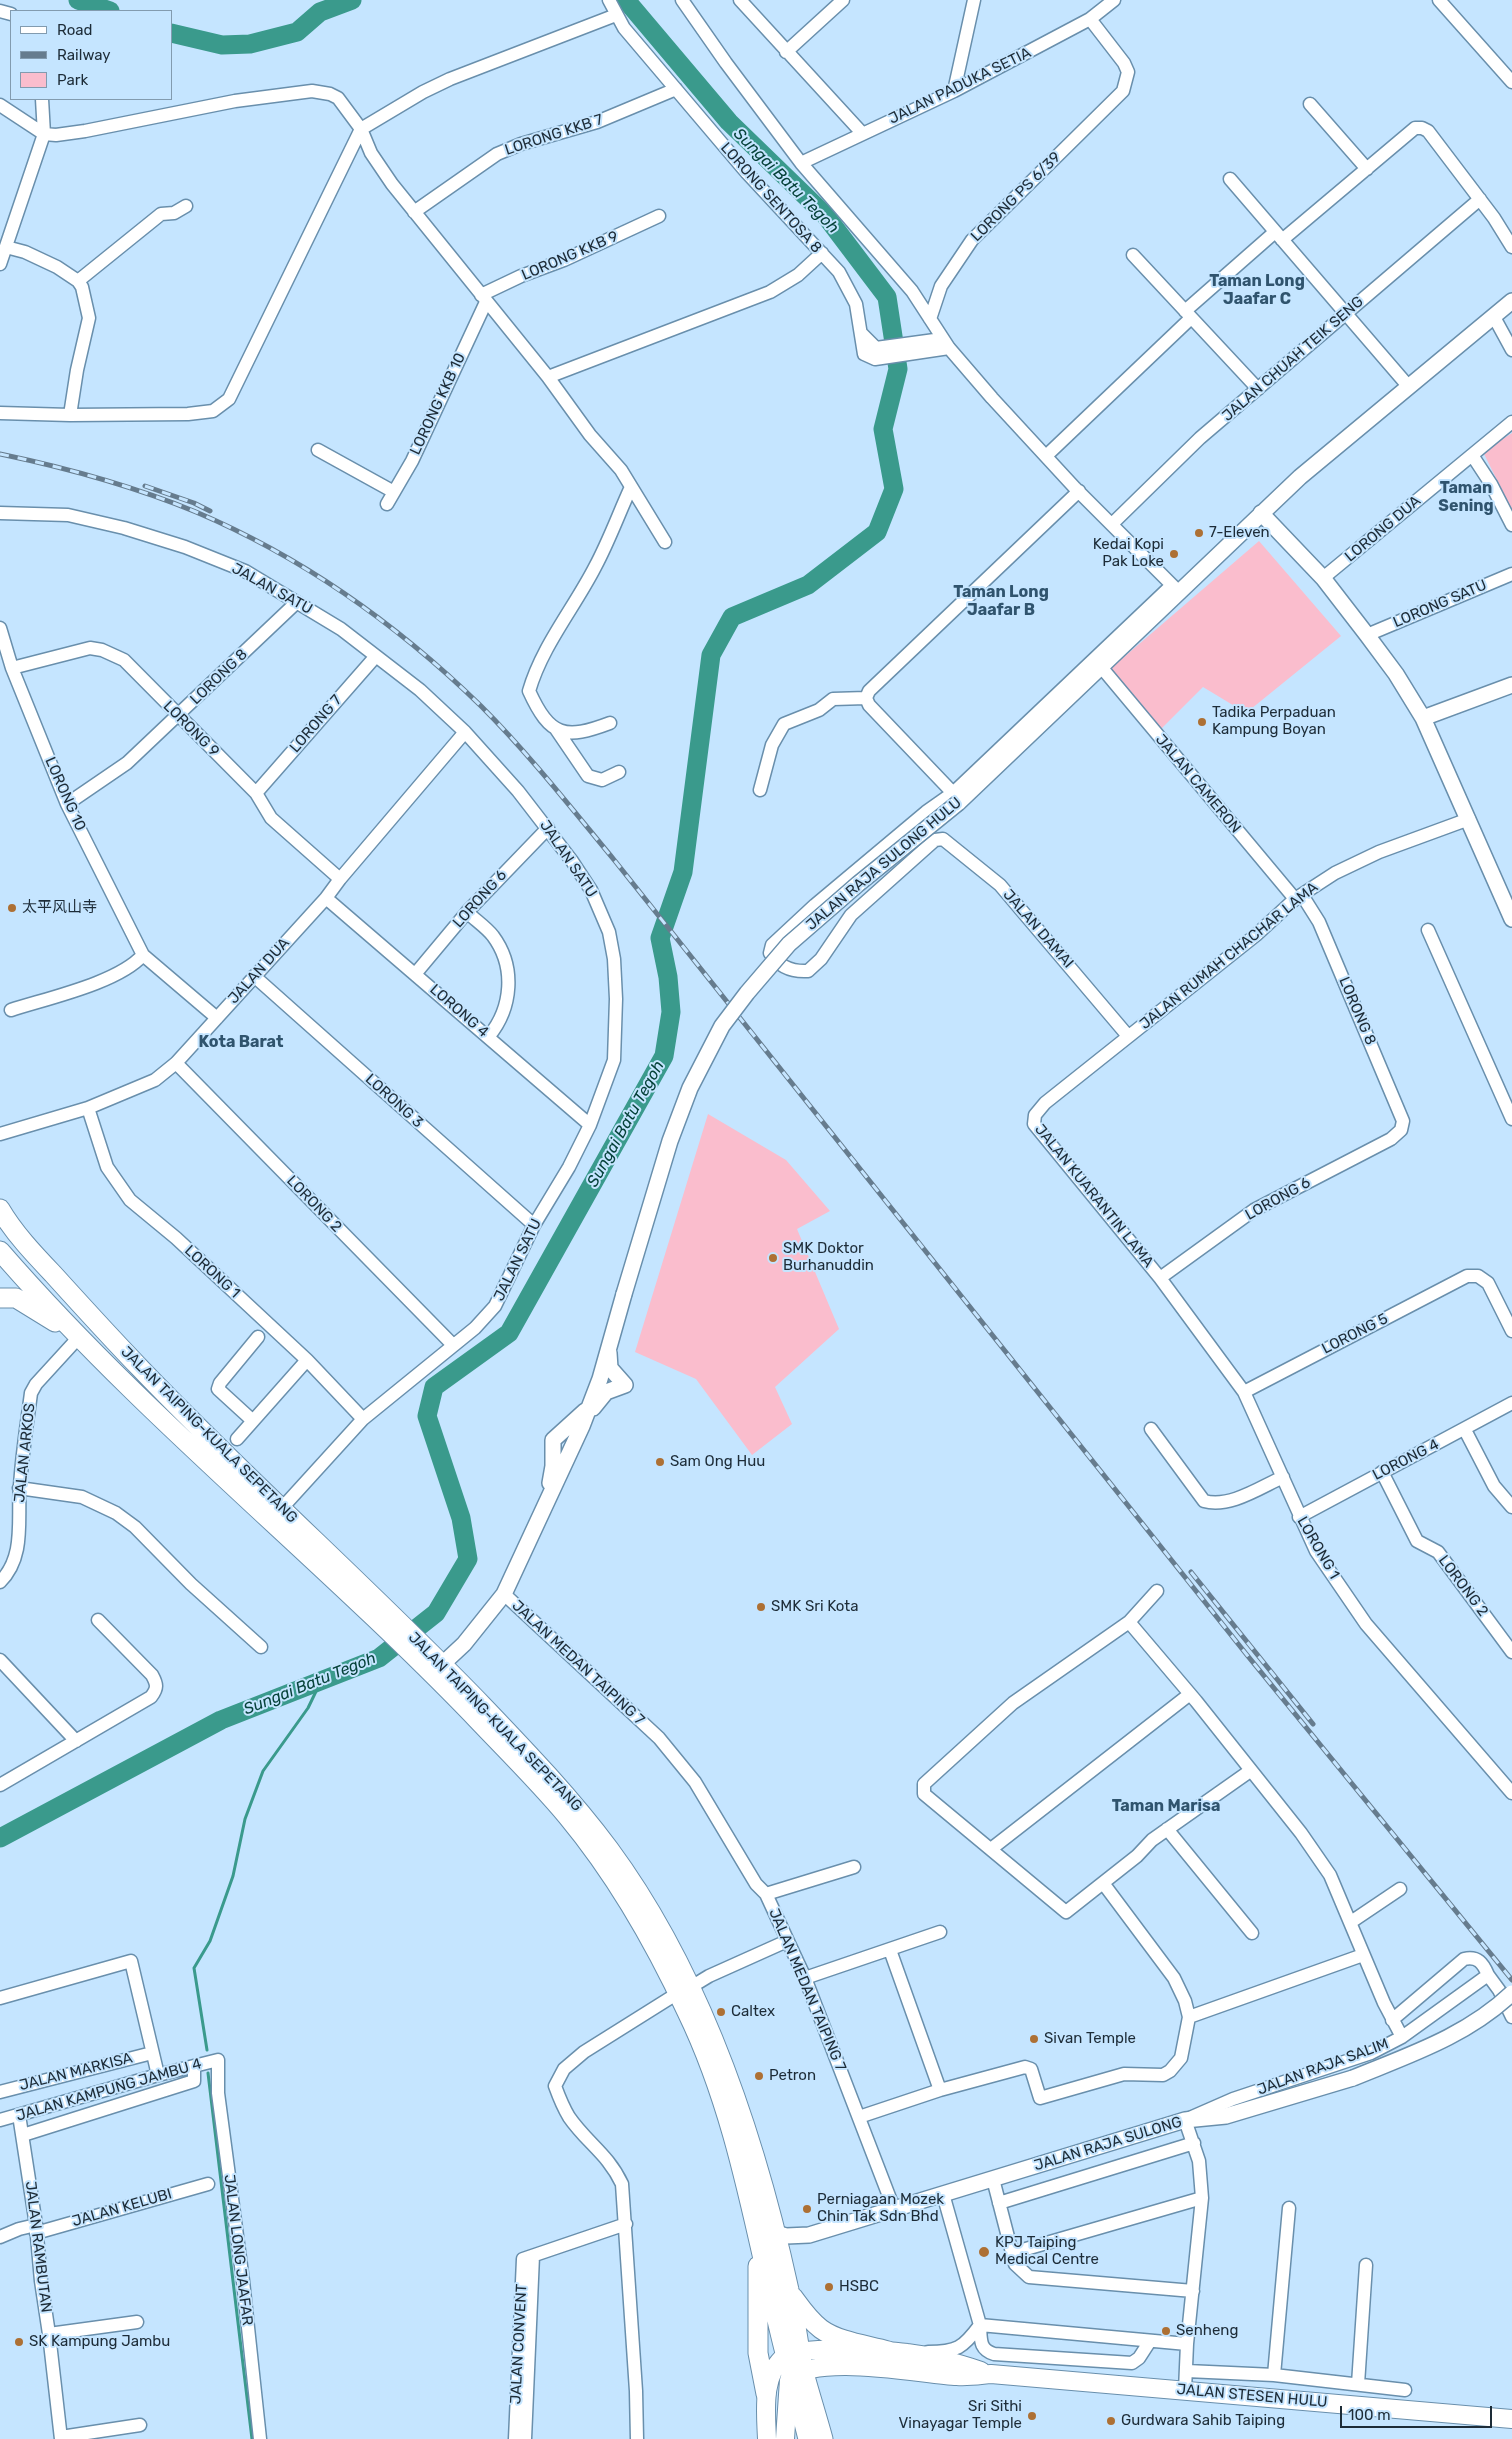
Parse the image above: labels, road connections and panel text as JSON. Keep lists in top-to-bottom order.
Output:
{
  "streets": {
    "main road": ["JALAN TAIPING-KUALA SEPETANG", "JALAN STESEN HULU"],
    "street": [
      "JALAN PADUKA SETIA",
      "LORONG KKB 7",
      "LORONG PS 6/39",
      "LORONG SENTOSA 8",
      "LORONG KKB 9",
      "JALAN CHUAH TEIK SENG",
      "LORONG KKB 10",
      "LORONG DUA",
      "JALAN SATU",
      "LORONG SATU",
      "LORONG 8",
      "LORONG 7",
      "LORONG 9",
      "JALAN CAMERON",
      "LORONG 10",
      "JALAN RAJA SULONG HULU",
      "LORONG 6",
      "JALAN DAMAI",
      "JALAN RUMAH CHACHAR LAMA",
      "JALAN DUA",
      "LORONG 4",
      "LORONG 3",
      "JALAN KUARANTIN LAMA",
      "LORONG 2",
      "LORONG 1",
      "LORONG 5",
      "JALAN ARKOS",
      "JALAN MEDAN TAIPING 7",
      "JALAN RAJA SALIM",
      "JALAN MARKISA",
      "JALAN KAMPUNG JAMBU 4",
      "JALAN RAJA SULONG",
      "JALAN KELUBI",
      "JALAN RAMBUTAN",
      "JALAN LONG JAAFAR",
      "JALAN CONVENT"
    ]
  },
  "crossings": [
    ["JALAN PADUKA SETIA", "LORONG PS 6/39"],
    ["LORONG KKB 7", "LORONG SENTOSA 8"],
    ["LORONG KKB 9", "LORONG KKB 10"],
    ["JALAN SATU", "LORONG 8"],
    ["JALAN SATU", "LORONG 7"],
    ["JALAN SATU", "LORONG 6"],
    ["JALAN SATU", "JALAN DUA"],
    ["JALAN SATU", "LORONG 4"],
    ["JALAN SATU", "LORONG 3"],
    ["JALAN SATU", "LORONG 2"],
    ["JALAN SATU", "LORONG 1"],
    ["JALAN SATU", "JALAN TAIPING-KUALA SEPETANG"],
    ["LORONG 8", "LORONG 9"],
    ["LORONG 8", "JALAN CAMERON"],
    ["LORONG 8", "LORONG 10"],
    ["LORONG 8", "LORONG 6"],
    ["LORONG 8", "JALAN RUMAH CHACHAR LAMA"],
    ["LORONG 7", "LORONG 9"],
    ["LORONG 9", "LORONG 10"],
    ["LORONG 9", "JALAN DUA"],
    ["JALAN CAMERON", "JALAN RAJA SULONG HULU"],
    ["JALAN CAMERON", "JALAN RUMAH CHACHAR LAMA"],
    ["LORONG 10", "JALAN DUA"],
    ["JALAN RAJA SULONG HULU", "JALAN DAMAI"],
    ["LORONG 6", "LORONG 4"],
    ["LORONG 6", "JALAN KUARANTIN LAMA"],
    ["LORONG 6", "LORONG 1"],
    ["JALAN DAMAI", "JALAN RUMAH CHACHAR LAMA"],
    ["JALAN DAMAI", "JALAN KUARANTIN LAMA"],
    ["JALAN RUMAH CHACHAR LAMA", "JALAN KUARANTIN LAMA"],
    ["JALAN DUA", "LORONG 4"],
    ["JALAN DUA", "LORONG 3"],
    ["JALAN DUA", "LORONG 2"],
    ["JALAN DUA", "LORONG 1"],
    ["LORONG 4", "LORONG 2"],
    ["LORONG 4", "LORONG 1"],
    ["JALAN KUARANTIN LAMA", "LORONG 1"],
    ["LORONG 1", "LORONG 5"],
    ["JALAN TAIPING-KUALA SEPETANG", "JALAN ARKOS"],
    ["JALAN TAIPING-KUALA SEPETANG", "JALAN RAJA SULONG"],
    ["JALAN TAIPING-KUALA SEPETANG", "JALAN STESEN HULU"],
    ["JALAN MEDAN TAIPING 7", "JALAN RAJA SULONG"],
    ["JALAN RAJA SALIM", "JALAN RAJA SULONG"],
    ["JALAN KAMPUNG JAMBU 4", "JALAN RAMBUTAN"],
    ["JALAN KAMPUNG JAMBU 4", "JALAN LONG JAAFAR"],
    ["JALAN KELUBI", "JALAN RAMBUTAN"]
  ],
  "districts": [
    "Taman Long Jaafar C",
    "Taman Sening",
    "Taman Long Jaafar B",
    "Kota Barat",
    "Taman Marisa"
  ],
  "water": ["Sungai Batu Tegoh"],
  "places": [
    "7-Eleven",
    "Kedai Kopi Pak Loke",
    "Tadika Perpaduan Kampung Boyan",
    "太平风山寺",
    "SMK Doktor Burhanuddin",
    "Sam Ong Huu",
    "SMK Sri Kota",
    "Caltex",
    "Sivan Temple",
    "Petron",
    "Perniagaan Mozek Chin Tak Sdn Bhd",
    "KPJ Taiping Medical Centre",
    "HSBC",
    "Senheng",
    "SK Kampung Jambu",
    "Sri Sithi Vinayagar Temple",
    "Gurdwara Sahib Taiping"
  ],
  "legend": ["Road", "Railway", "Park"],
  "scale_bar": "100 m"
}
